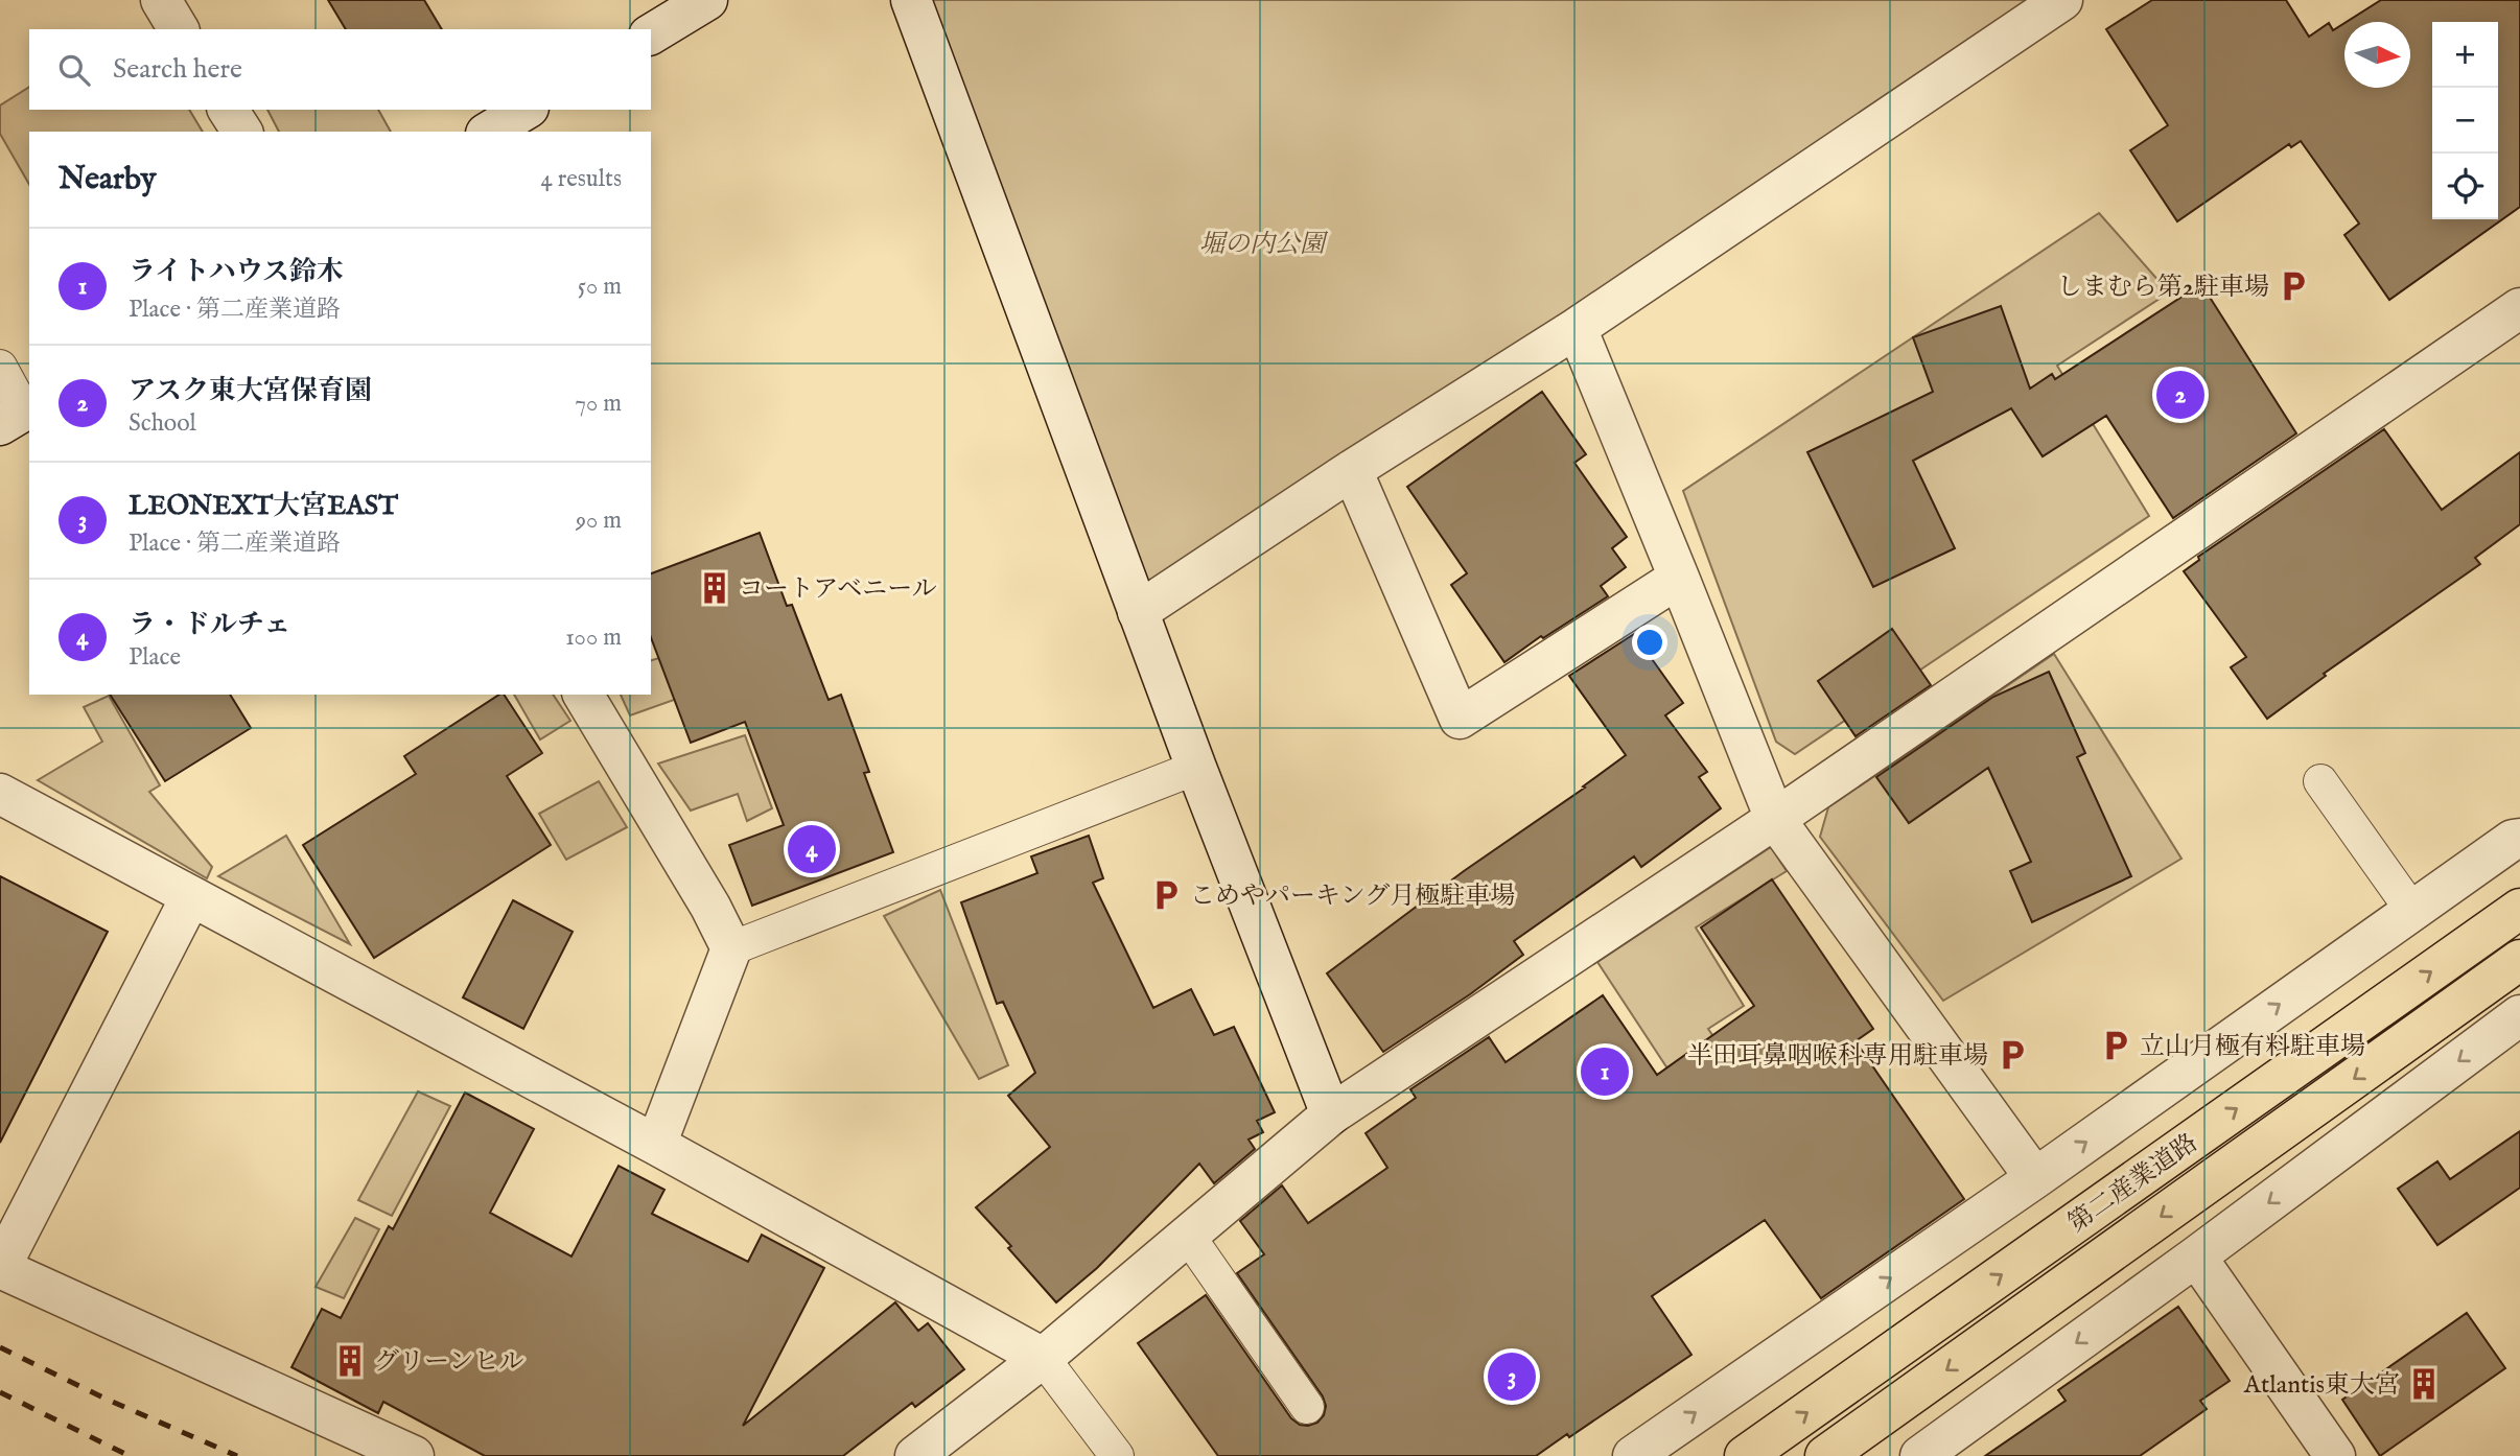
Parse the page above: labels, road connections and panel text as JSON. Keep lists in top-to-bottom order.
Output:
{
  "streets": {
    "main road": ["第二産業道路"]
  },
  "parks": ["堀の内公園"],
  "places": {
    "parking": [
      "しまむら第2駐車場",
      "こめやパーキング月極駐車場",
      "立山月極有料駐車場",
      "半田耳鼻咽喉科専用駐車場"
    ],
    "building": ["コートアベニール", "グリーンヒル", "Atlantis東大宮"]
  },
  "north": "right",
  "page": {
    "map_buttons": ["+", "−"],
    "search": "Search here",
    "heading": ["Nearby", "4 results"],
    "list": [
      {
        "mark": "1",
        "name": "ライトハウス鈴木",
        "note": "Place · 第二産業道路",
        "value": "50 m"
      },
      {
        "mark": "2",
        "name": "アスク東大宮保育園",
        "note": "School",
        "value": "70 m"
      },
      {
        "mark": "3",
        "name": "LEONEXT大宮EAST",
        "note": "Place · 第二産業道路",
        "value": "90 m"
      },
      {
        "mark": "4",
        "name": "ラ・ドルチェ",
        "note": "Place",
        "value": "100 m"
      }
    ],
    "pins": [
      "2",
      "4",
      "1",
      "3"
    ]
  }
}
